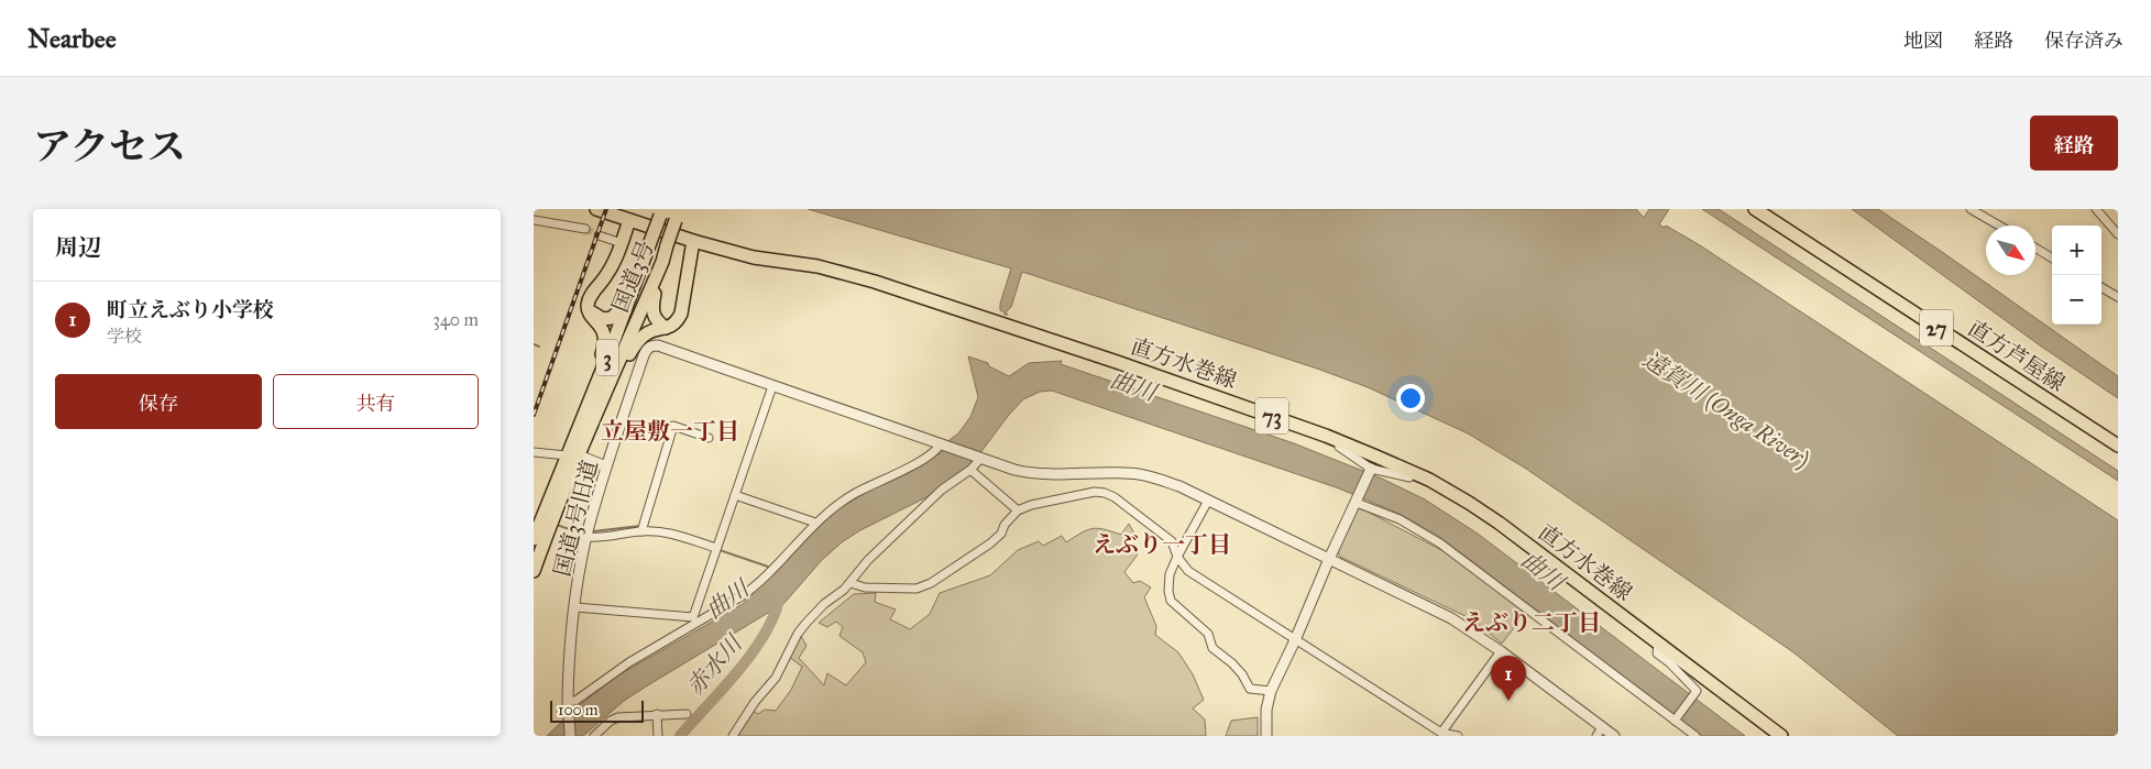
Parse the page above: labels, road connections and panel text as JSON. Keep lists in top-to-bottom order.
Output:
{
  "streets": {
    "main road": [
      "国道3号",
      "27",
      "直方芦屋線",
      "3",
      "直方水巻線",
      "73"
    ],
    "street": ["国道3号旧道"]
  },
  "districts": ["立屋敷一丁目", "えぶり一丁目", "えぶり二丁目"],
  "water": ["曲川", "遠賀川 (Onga River)", "赤水川"],
  "scale_bar": "100 m",
  "north": "bottom right",
  "page": {
    "header": "Nearbee",
    "nav": ["地図", "経路", "保存済み"],
    "title": "アクセス",
    "buttons": [
      "経路",
      ["保存", "共有"]
    ],
    "heading": "周辺",
    "map_buttons": ["+", "−"],
    "list": [
      {
        "mark": "1",
        "name": "町立えぶり小学校",
        "note": "学校",
        "value": "340 m"
      }
    ],
    "pins": "1",
    "scale": "100 m"
  }
}
